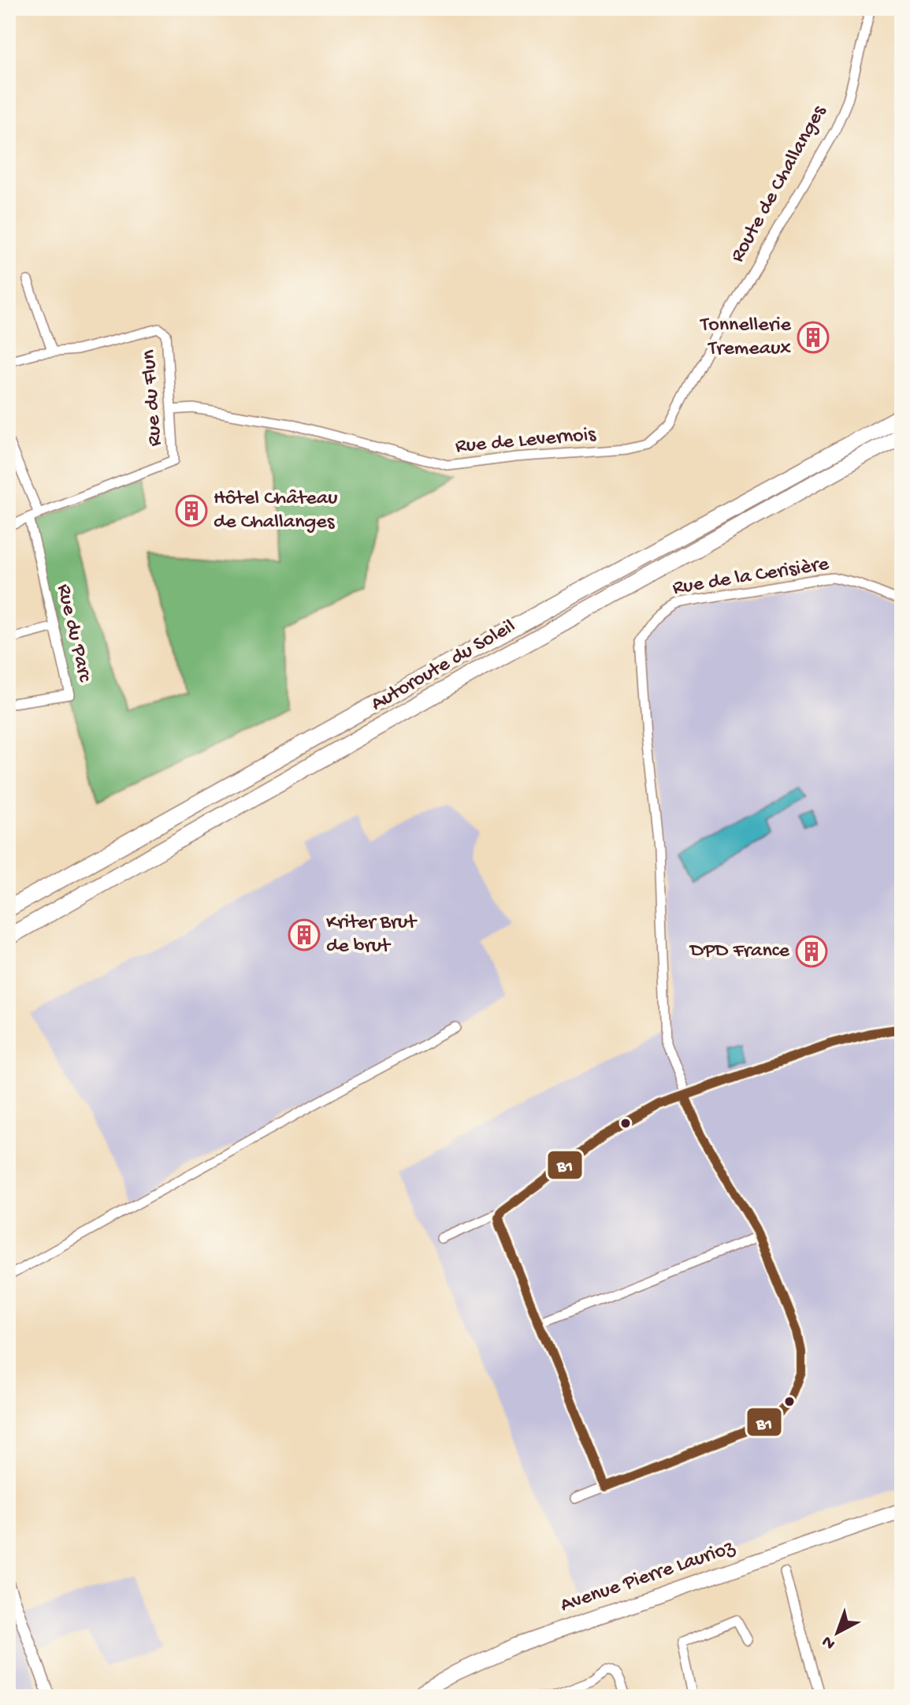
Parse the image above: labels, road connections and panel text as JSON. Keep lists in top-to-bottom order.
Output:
{
  "streets": {
    "highway": ["Autoroute du Soleil"],
    "main road": ["Avenue Pierre Laurioz"],
    "street": [
      "Route de Challanges",
      "Rue du Flun",
      "Rue de Levernois",
      "Rue de la Cerisière",
      "Rue du Parc"
    ]
  },
  "crossings": [
    ["Route de Challanges", "Rue de Levernois"],
    ["Rue du Flun", "Rue de Levernois"]
  ],
  "places": {
    "building": [
      "Tonnellerie Tremeaux",
      "Hôtel Château de Challanges",
      "Kriter Brut de brut",
      "DPD France"
    ]
  },
  "lines": ["transit line B1"],
  "north": "bottom left"
}
